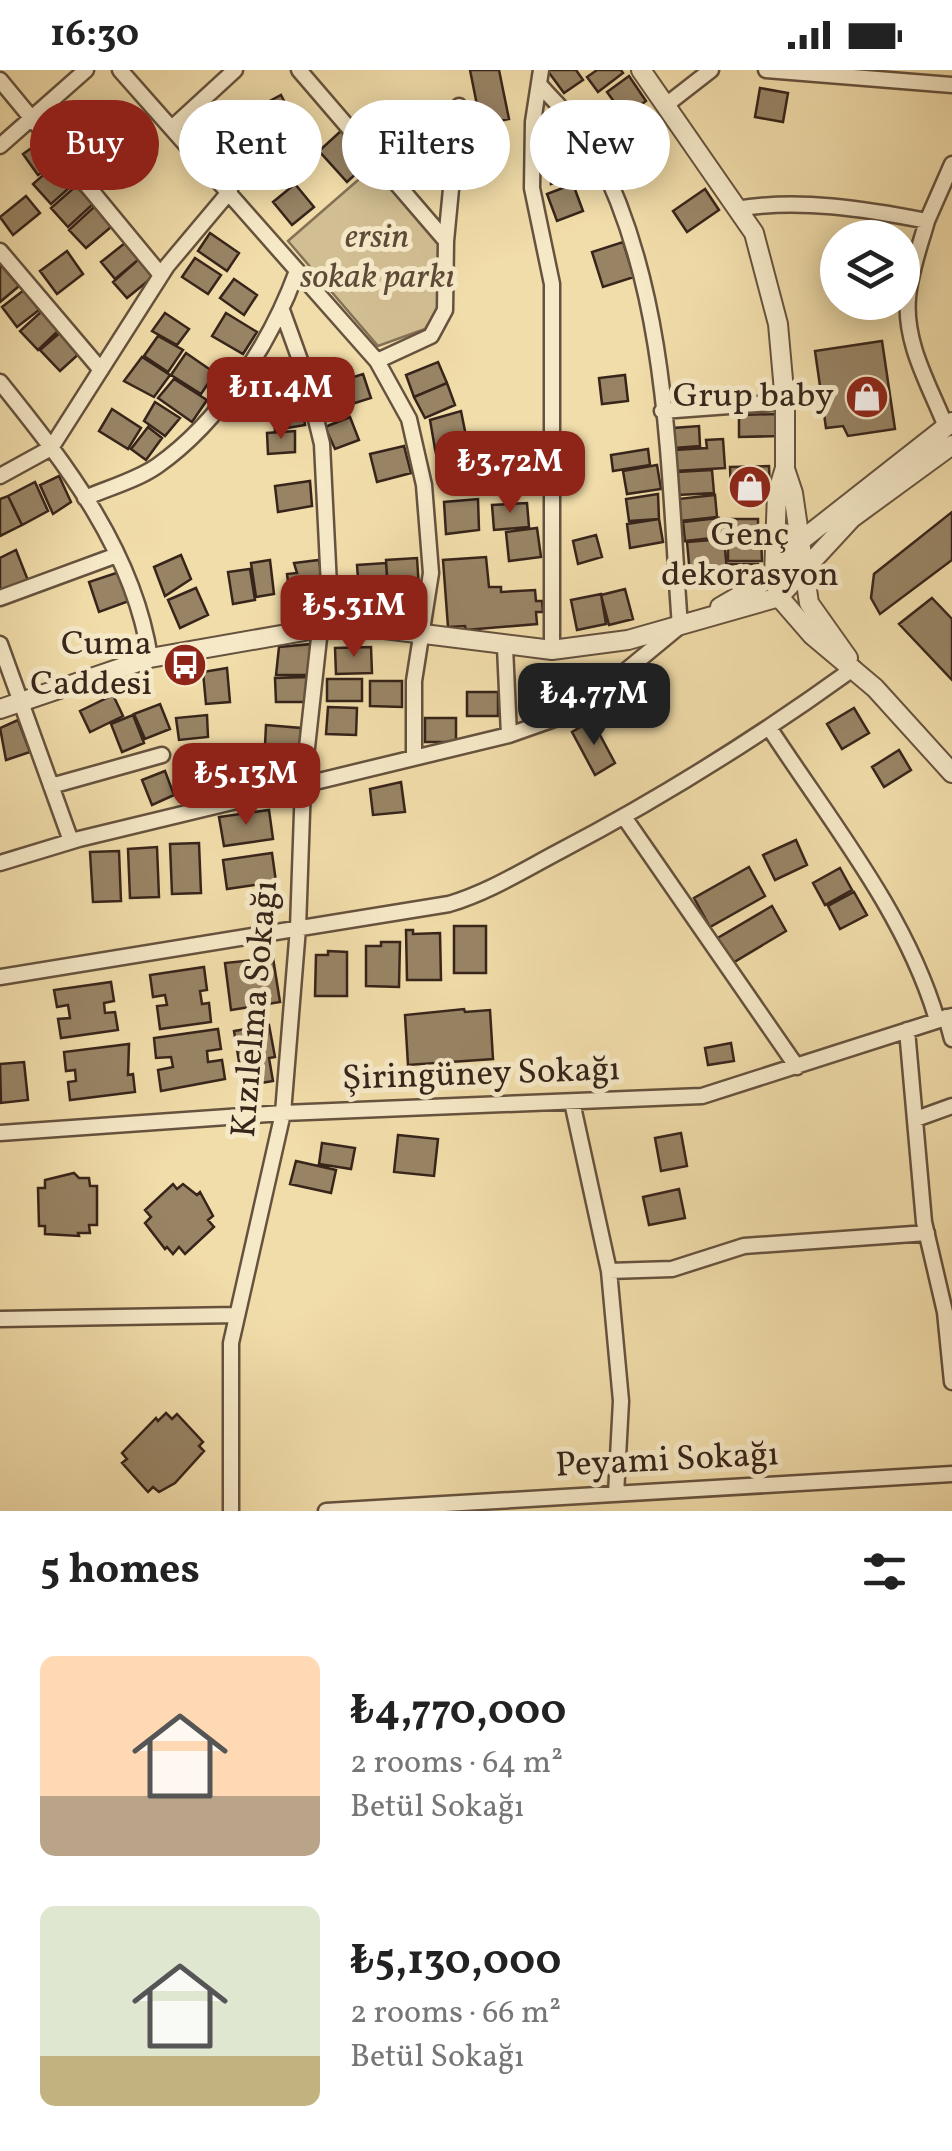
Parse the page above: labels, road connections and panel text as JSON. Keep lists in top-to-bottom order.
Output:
{
  "streets": {
    "street": ["Kızılelma Sokağı", "Şiringüney Sokağı", "Peyami Sokağı"]
  },
  "crossings": [
    ["Kızılelma Sokağı", "Şiringüney Sokağı"]
  ],
  "parks": ["ersin sokak parkı"],
  "places": {
    "shop": ["Grup baby", "Genç dekorasyon"],
    "bus stop": ["Cuma Caddesi"]
  },
  "page": {
    "status": "16:30",
    "chip": [
      "Buy",
      "Rent",
      "Filters",
      "New"
    ],
    "price": [
      "₺11.4M",
      "₺3.72M",
      "₺5.31M",
      "₺4.77M",
      "₺5.13M"
    ],
    "heading": "5 homes",
    "list": [
      {
        "name": "₺4,770,000",
        "note": "2 rooms · 64 m² · Betül Sokağı"
      },
      {
        "name": "₺5,130,000",
        "note": "2 rooms · 66 m² · Betül Sokağı"
      }
    ]
  }
}
